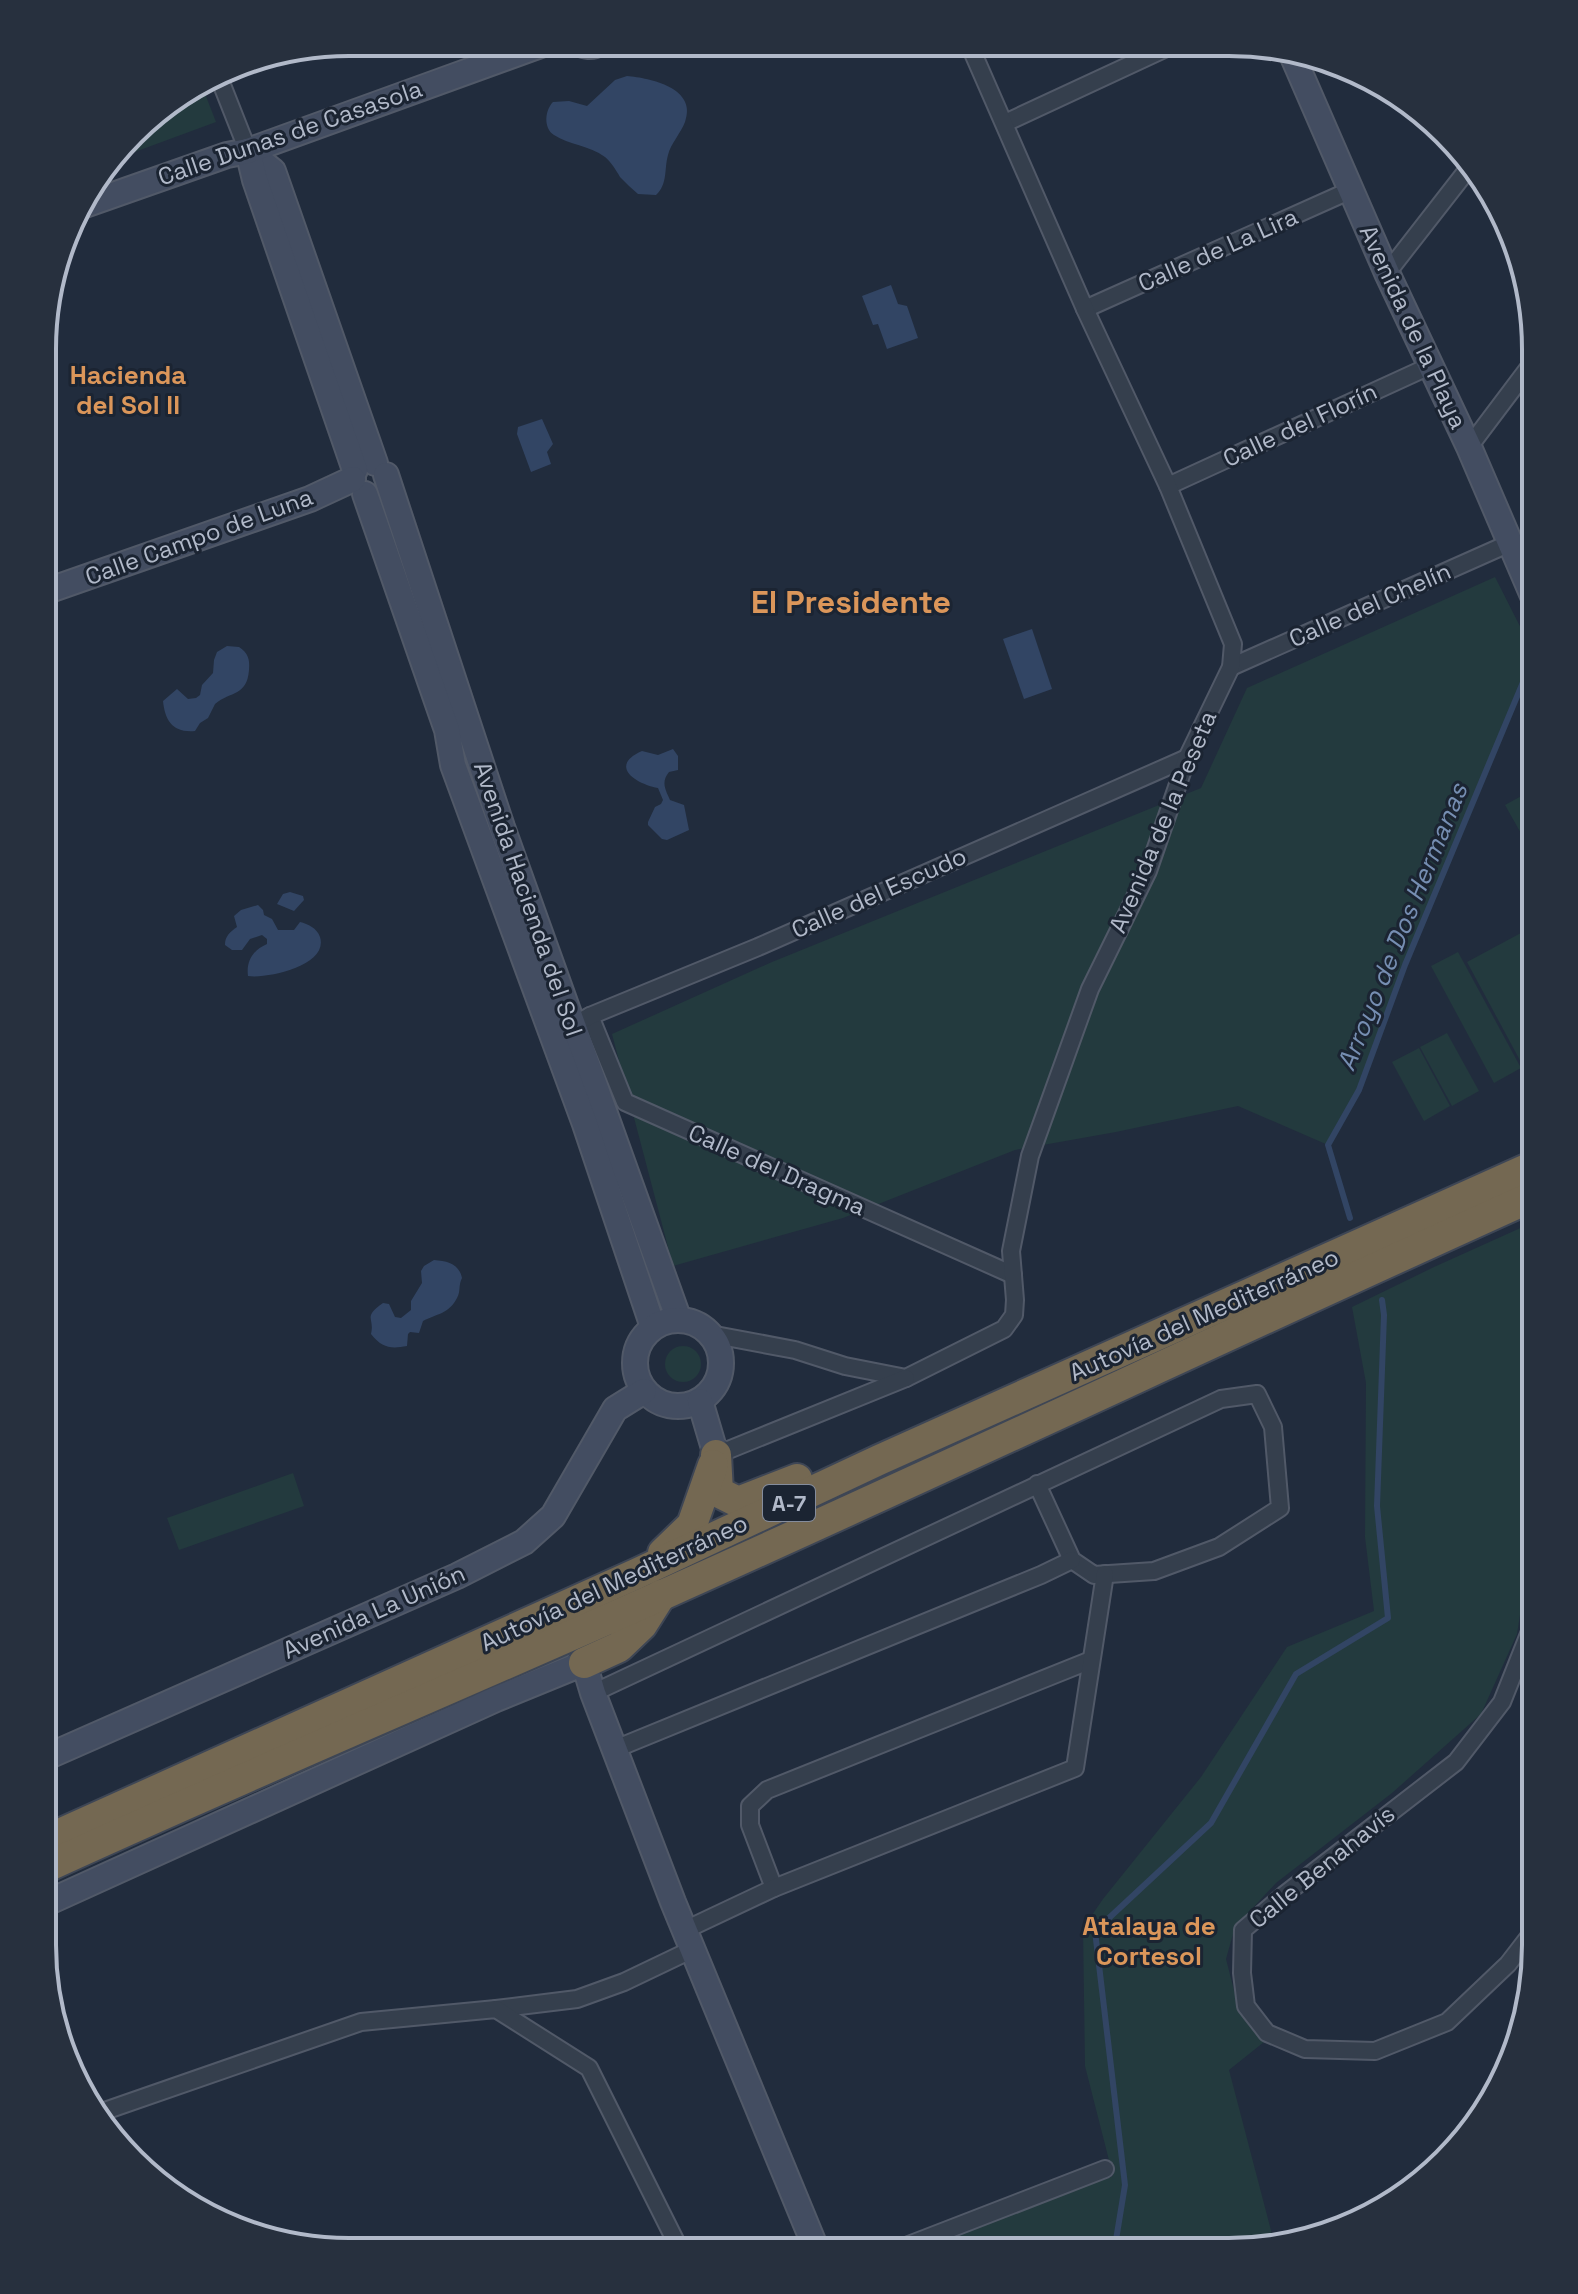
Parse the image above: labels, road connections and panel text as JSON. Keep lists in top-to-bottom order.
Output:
{
  "streets": {
    "highway": ["Autovía del Mediterráneo", "A-7"],
    "street": [
      "Calle Dunas de Casasola",
      "Calle de La Lira",
      "Avenida de la Playa",
      "Calle del Florín",
      "Calle Campo de Luna",
      "Calle del Chelín",
      "Avenida de la Peseta",
      "Calle del Escudo",
      "Avenida Hacienda del Sol",
      "Calle del Dragma",
      "Avenida La Unión",
      "Calle Benahavís"
    ]
  },
  "crossings": [
    ["Calle Dunas de Casasola", "Avenida Hacienda del Sol"],
    ["Calle de La Lira", "Avenida de la Playa"],
    ["Avenida de la Playa", "Calle del Florín"],
    ["Avenida de la Playa", "Calle del Chelín"],
    ["Calle Campo de Luna", "Avenida Hacienda del Sol"],
    ["Calle del Chelín", "Avenida de la Peseta"],
    ["Avenida de la Peseta", "Calle del Escudo"],
    ["Avenida de la Peseta", "Calle del Dragma"],
    ["Calle del Escudo", "Avenida Hacienda del Sol"],
    ["Calle del Escudo", "Calle del Dragma"],
    ["Avenida Hacienda del Sol", "Calle del Dragma"],
    ["Avenida Hacienda del Sol", "Avenida La Unión"]
  ],
  "districts": ["Hacienda del Sol II", "El Presidente", "Atalaya de Cortesol"],
  "water": ["Arroyo de Dos Hermanas"]
}
